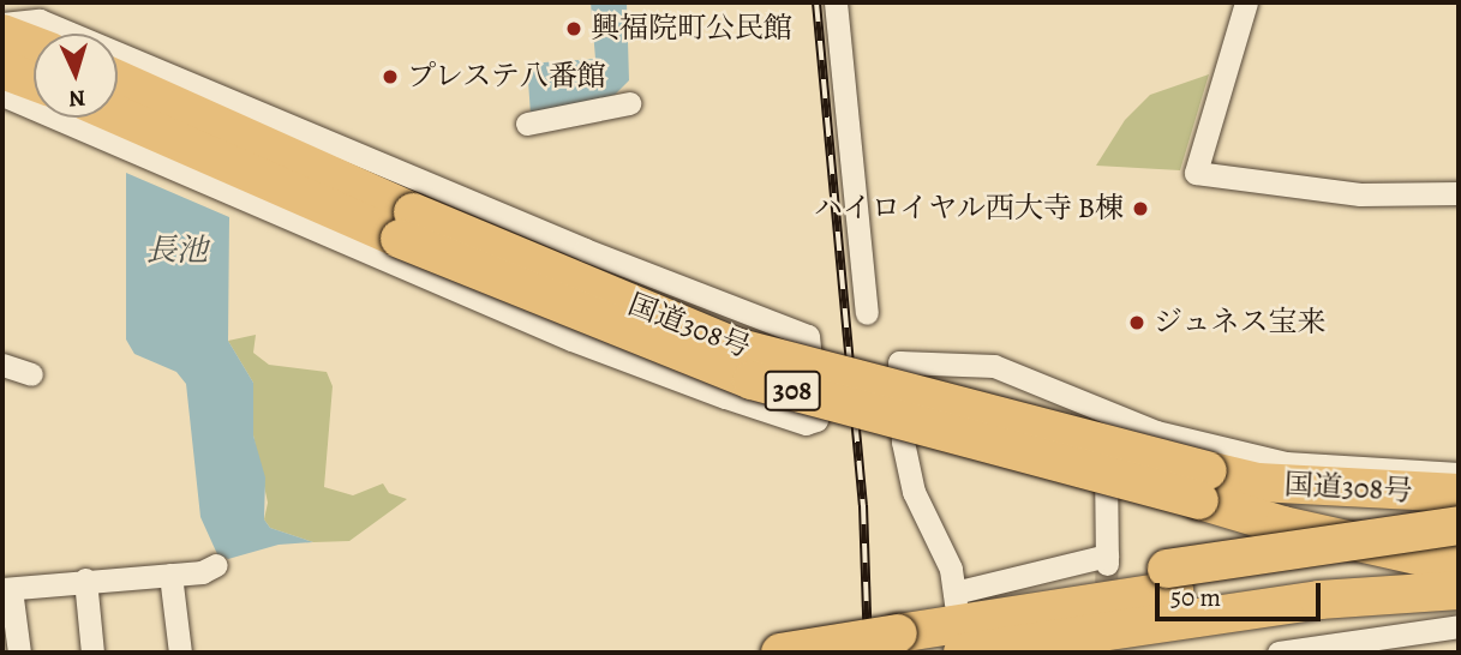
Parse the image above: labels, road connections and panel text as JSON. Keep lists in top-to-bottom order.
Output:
{
  "streets": {
    "highway": ["国道308号", "308"]
  },
  "crossings": [
    ["国道308号", "308"]
  ],
  "water": ["長池"],
  "places": [
    "興福院町公民館",
    "プレステ八番館",
    "ハイロイヤル西大寺 B棟",
    "ジュネス宝来"
  ],
  "scale_bar": "50 m",
  "north": "bottom"
}
